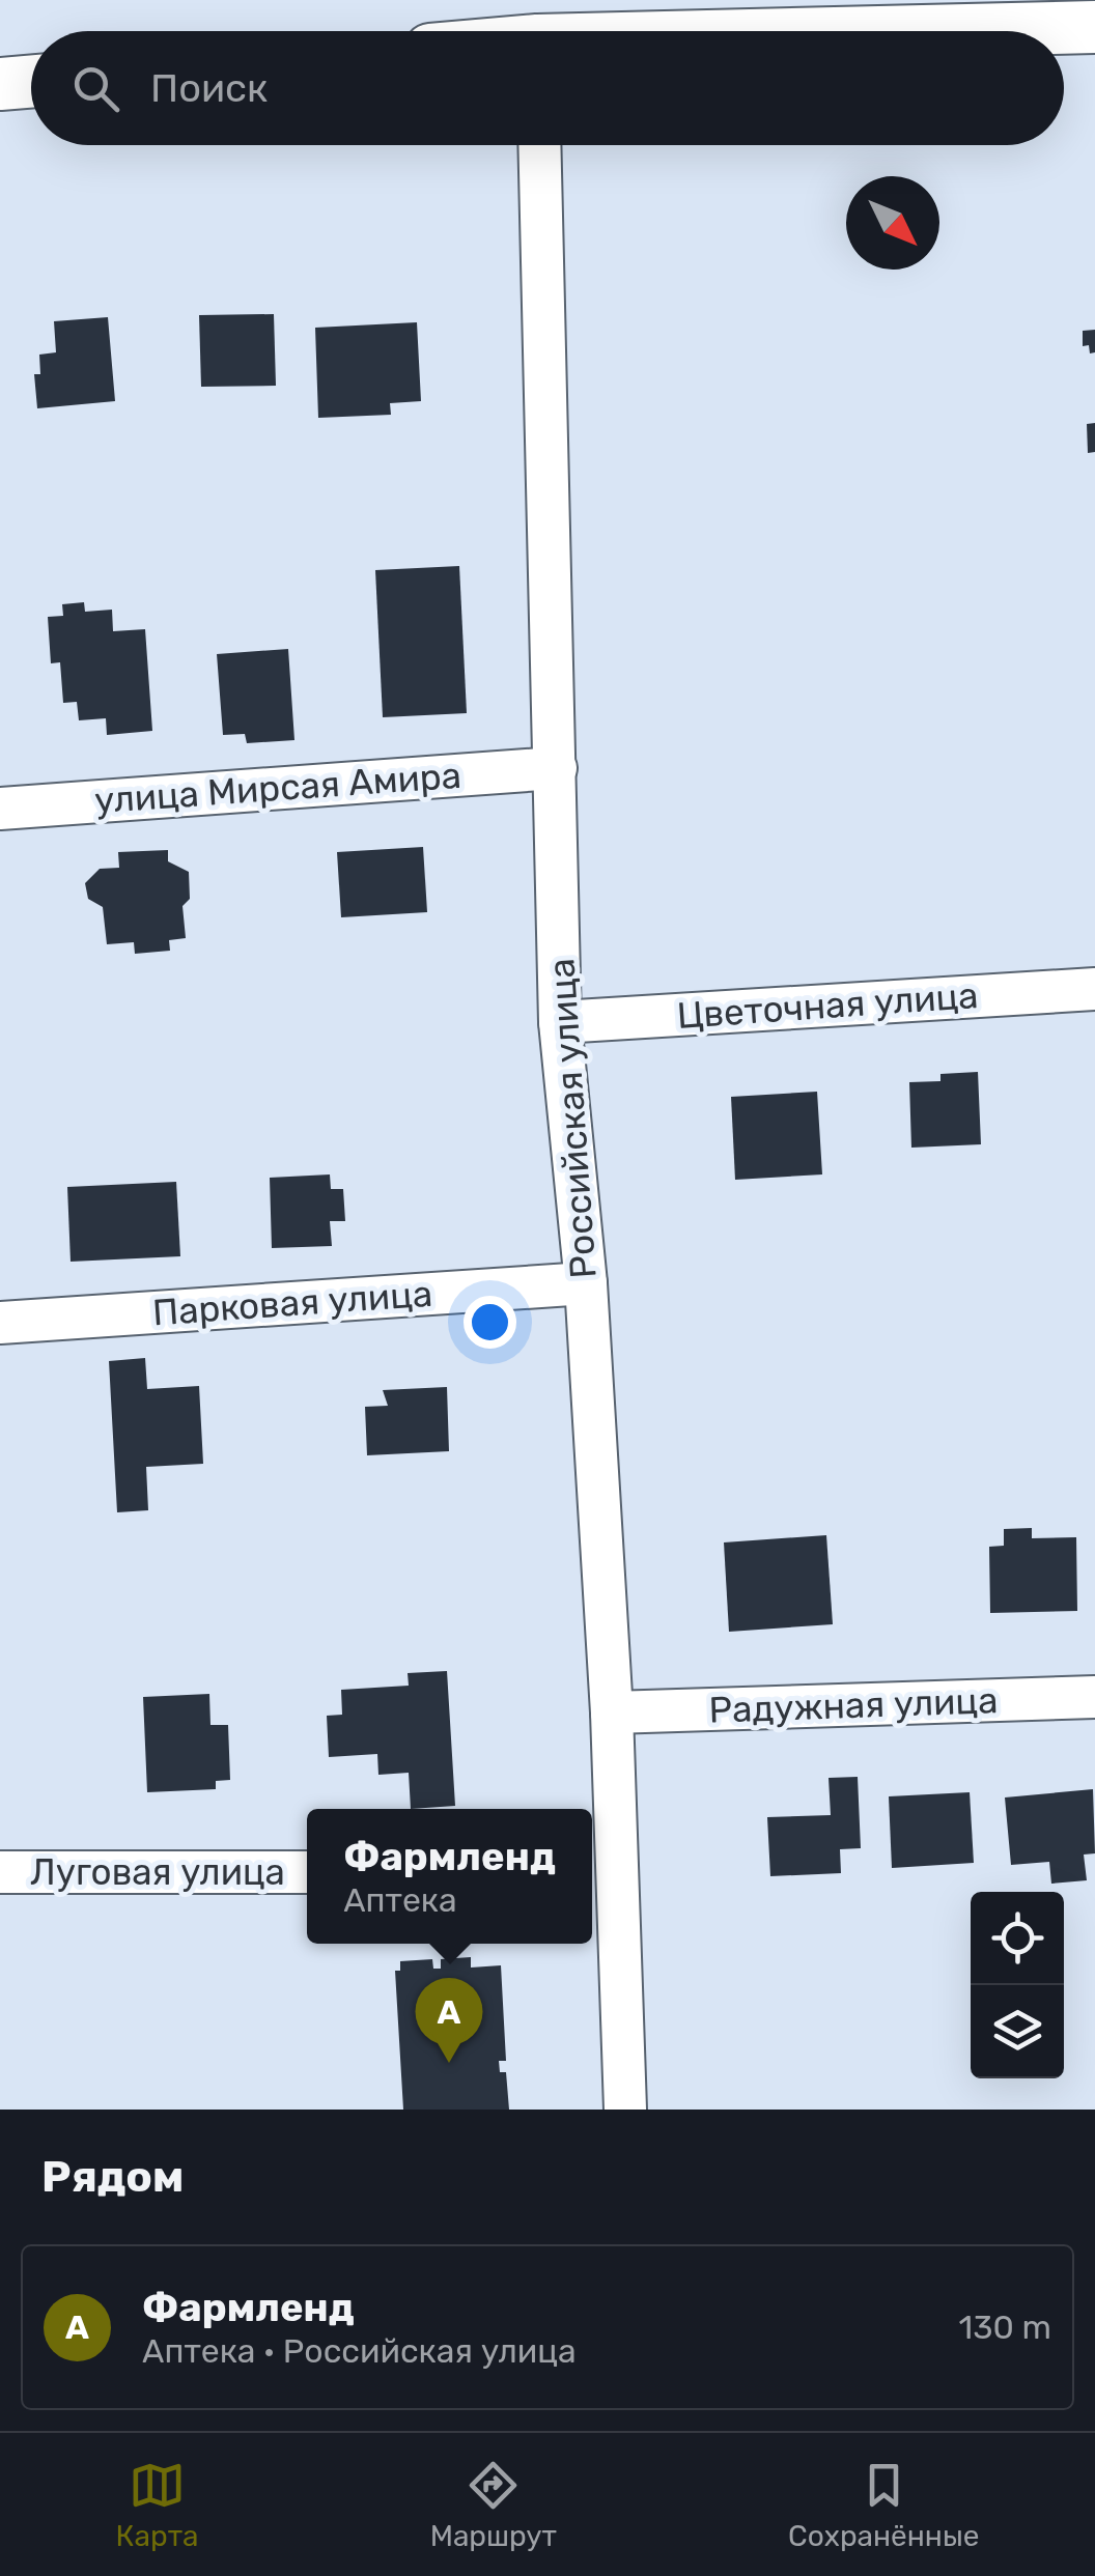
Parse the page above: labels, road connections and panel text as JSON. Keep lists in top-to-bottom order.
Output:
{
  "streets": {
    "street": [
      "улица Мирсая Амира",
      "Цветочная улица",
      "Российская улица",
      "Парковая улица",
      "Радужная улица",
      "Луговая улица"
    ]
  },
  "crossings": [
    ["улица Мирсая Амира", "Российская улица"],
    ["Цветочная улица", "Российская улица"],
    ["Российская улица", "Парковая улица"],
    ["Российская улица", "Радужная улица"]
  ],
  "north": "bottom right",
  "page": {
    "search": "Поиск",
    "popup": ["Фармленд", "Аптека"],
    "pins": "A",
    "heading": "Рядом",
    "list": [
      {
        "mark": "A",
        "name": "Фармленд",
        "note": "Аптека · Российская улица",
        "value": "130 m"
      }
    ],
    "nav": ["Карта", "Маршрут", "Сохранённые"]
  }
}
